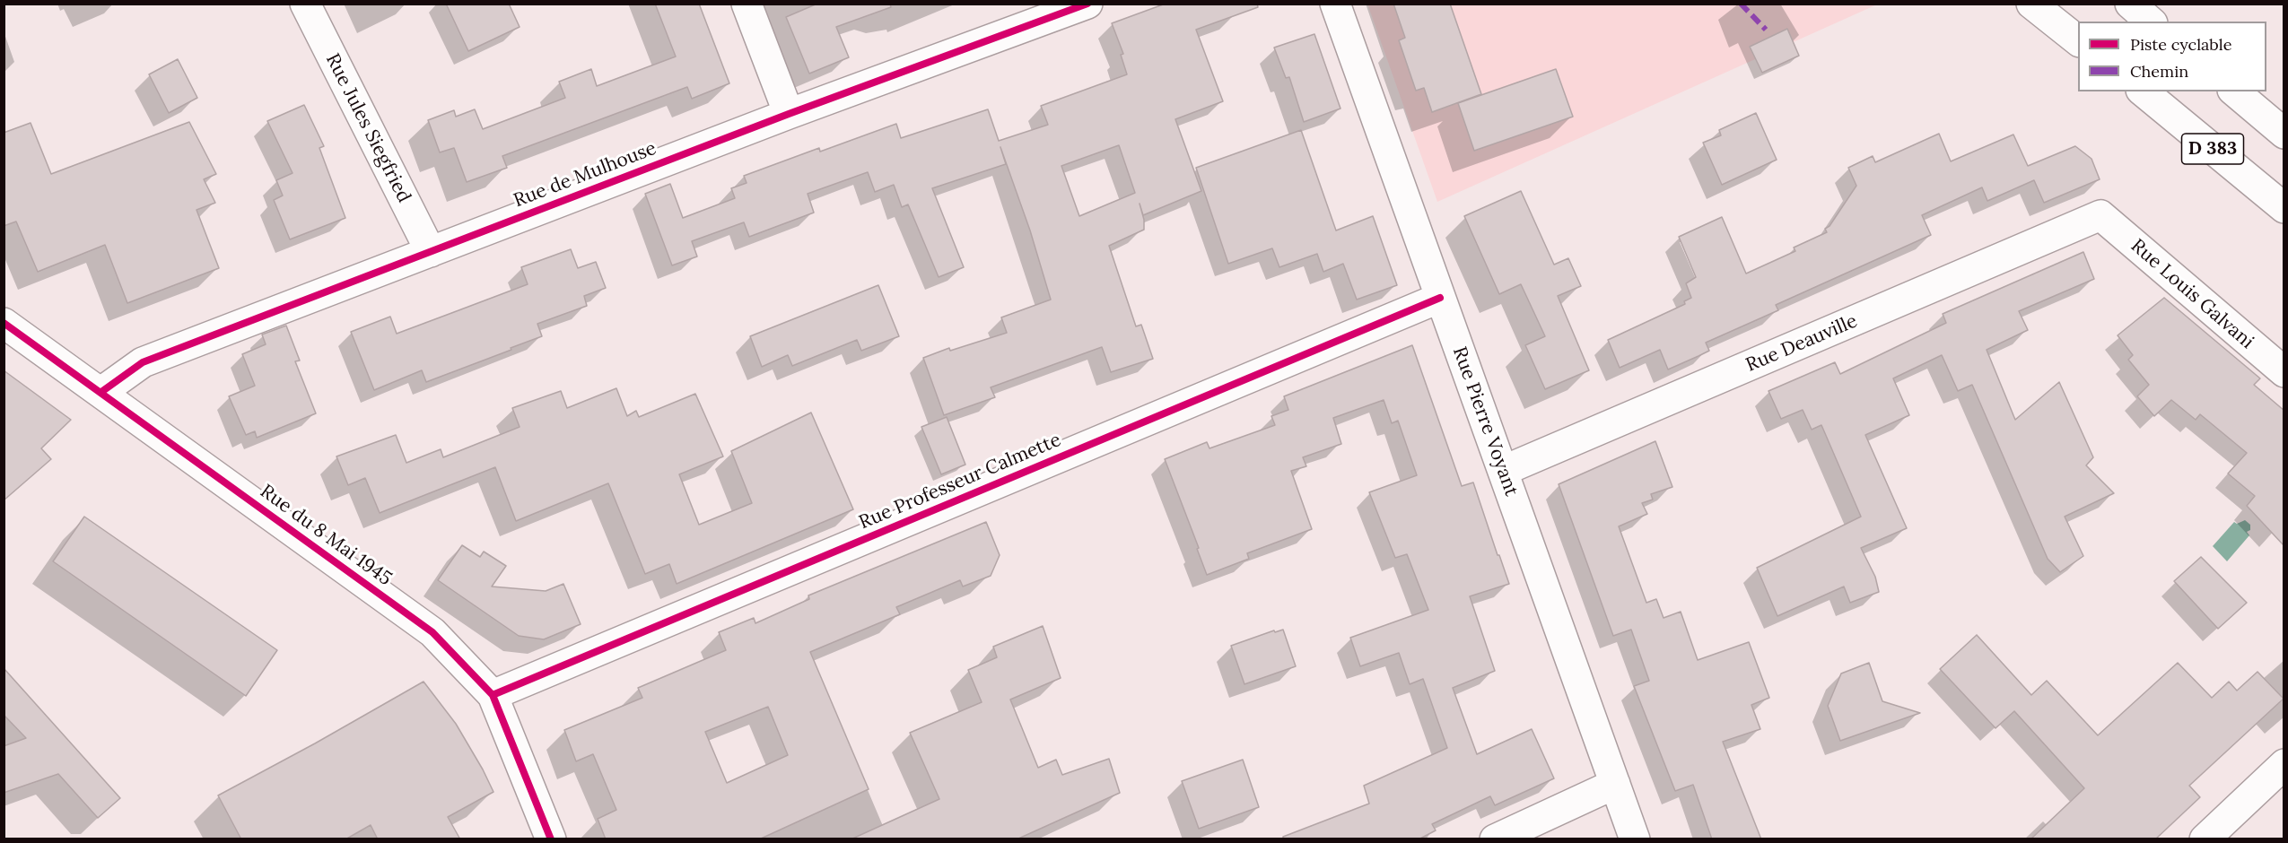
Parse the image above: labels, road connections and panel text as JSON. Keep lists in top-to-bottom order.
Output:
{
  "streets": {
    "main road": [
      "Rue Jules Siegfried",
      "D 383",
      "Rue de Mulhouse",
      "Rue Louis Galvani",
      "Rue Deauville",
      "Rue Pierre Voyant",
      "Rue Professeur Calmette",
      "Rue du 8 Mai 1945"
    ]
  },
  "crossings": [
    ["Rue Jules Siegfried", "Rue de Mulhouse"],
    ["Rue de Mulhouse", "Rue du 8 Mai 1945"],
    ["Rue Louis Galvani", "Rue Deauville"],
    ["Rue Deauville", "Rue Pierre Voyant"],
    ["Rue Pierre Voyant", "Rue Professeur Calmette"],
    ["Rue Professeur Calmette", "Rue du 8 Mai 1945"]
  ],
  "legend": ["Piste cyclable", "Chemin"]
}
